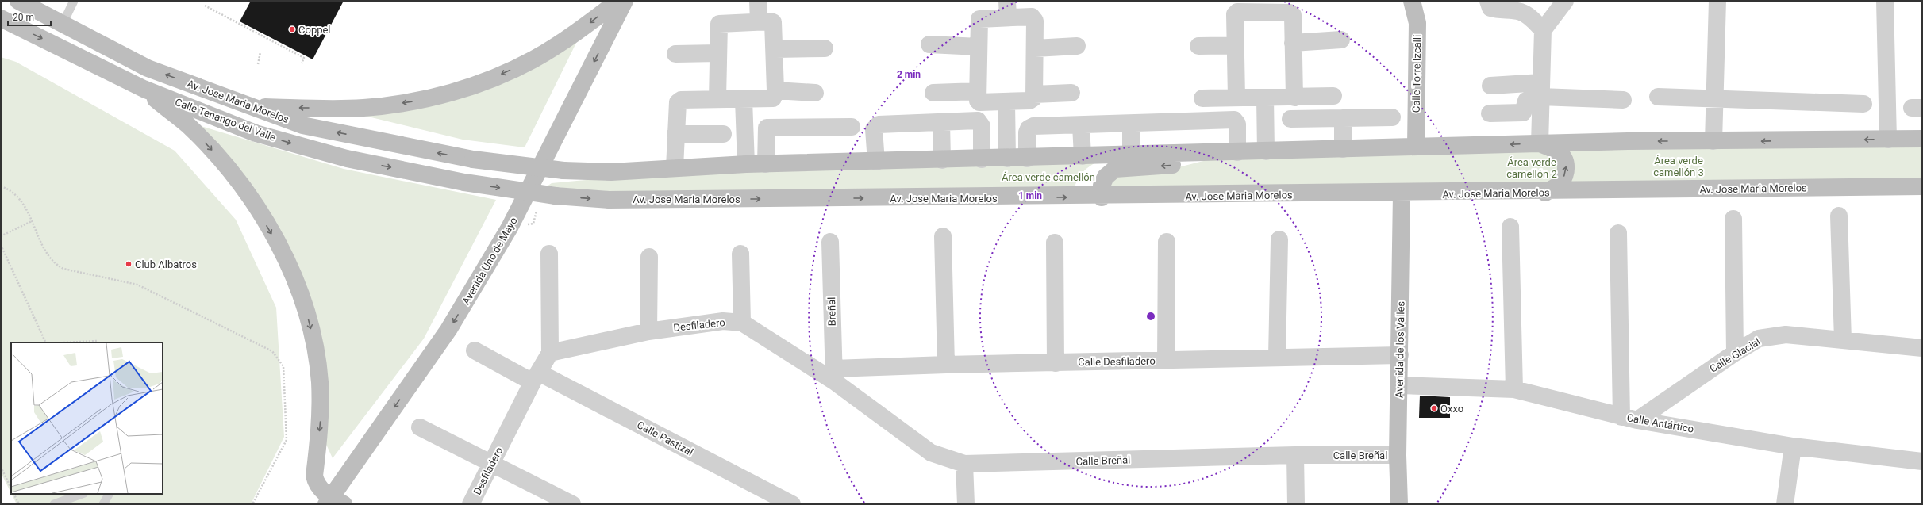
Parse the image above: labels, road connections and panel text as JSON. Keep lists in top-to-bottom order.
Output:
{
  "streets": {
    "main road": [
      "Calle Torre Izcalli",
      "Av. Jose Maria Morelos",
      "Calle Tenango del Valle",
      "Avenida Uno de Mayo",
      "Avenida de los Valles"
    ],
    "street": [
      "Breñal",
      "Desfiladero",
      "Calle Glacial",
      "Calle Desfiladero",
      "Calle Antártico",
      "Calle Pastizal",
      "Calle Breñal"
    ]
  },
  "crossings": [
    ["Av. Jose Maria Morelos", "Calle Tenango del Valle"],
    ["Av. Jose Maria Morelos", "Avenida de los Valles"],
    ["Breñal", "Desfiladero"],
    ["Breñal", "Calle Desfiladero"],
    ["Breñal", "Calle Breñal"],
    ["Desfiladero", "Calle Desfiladero"],
    ["Desfiladero", "Calle Pastizal"],
    ["Desfiladero", "Calle Breñal"],
    ["Avenida de los Valles", "Calle Desfiladero"],
    ["Avenida de los Valles", "Calle Antártico"],
    ["Avenida de los Valles", "Calle Breñal"],
    ["Calle Glacial", "Calle Antártico"],
    ["Calle Desfiladero", "Calle Breñal"]
  ],
  "one_way": ["Calle Tenango del Valle", "Avenida Uno de Mayo"],
  "parks": ["Área verde camellón 3", "Área verde camellón 2", "Área verde camellón"],
  "places": ["Coppel", "Club Albatros", "Oxxo"],
  "scale_bar": "20 m",
  "rings": ["2 min", "1 min"]
}
